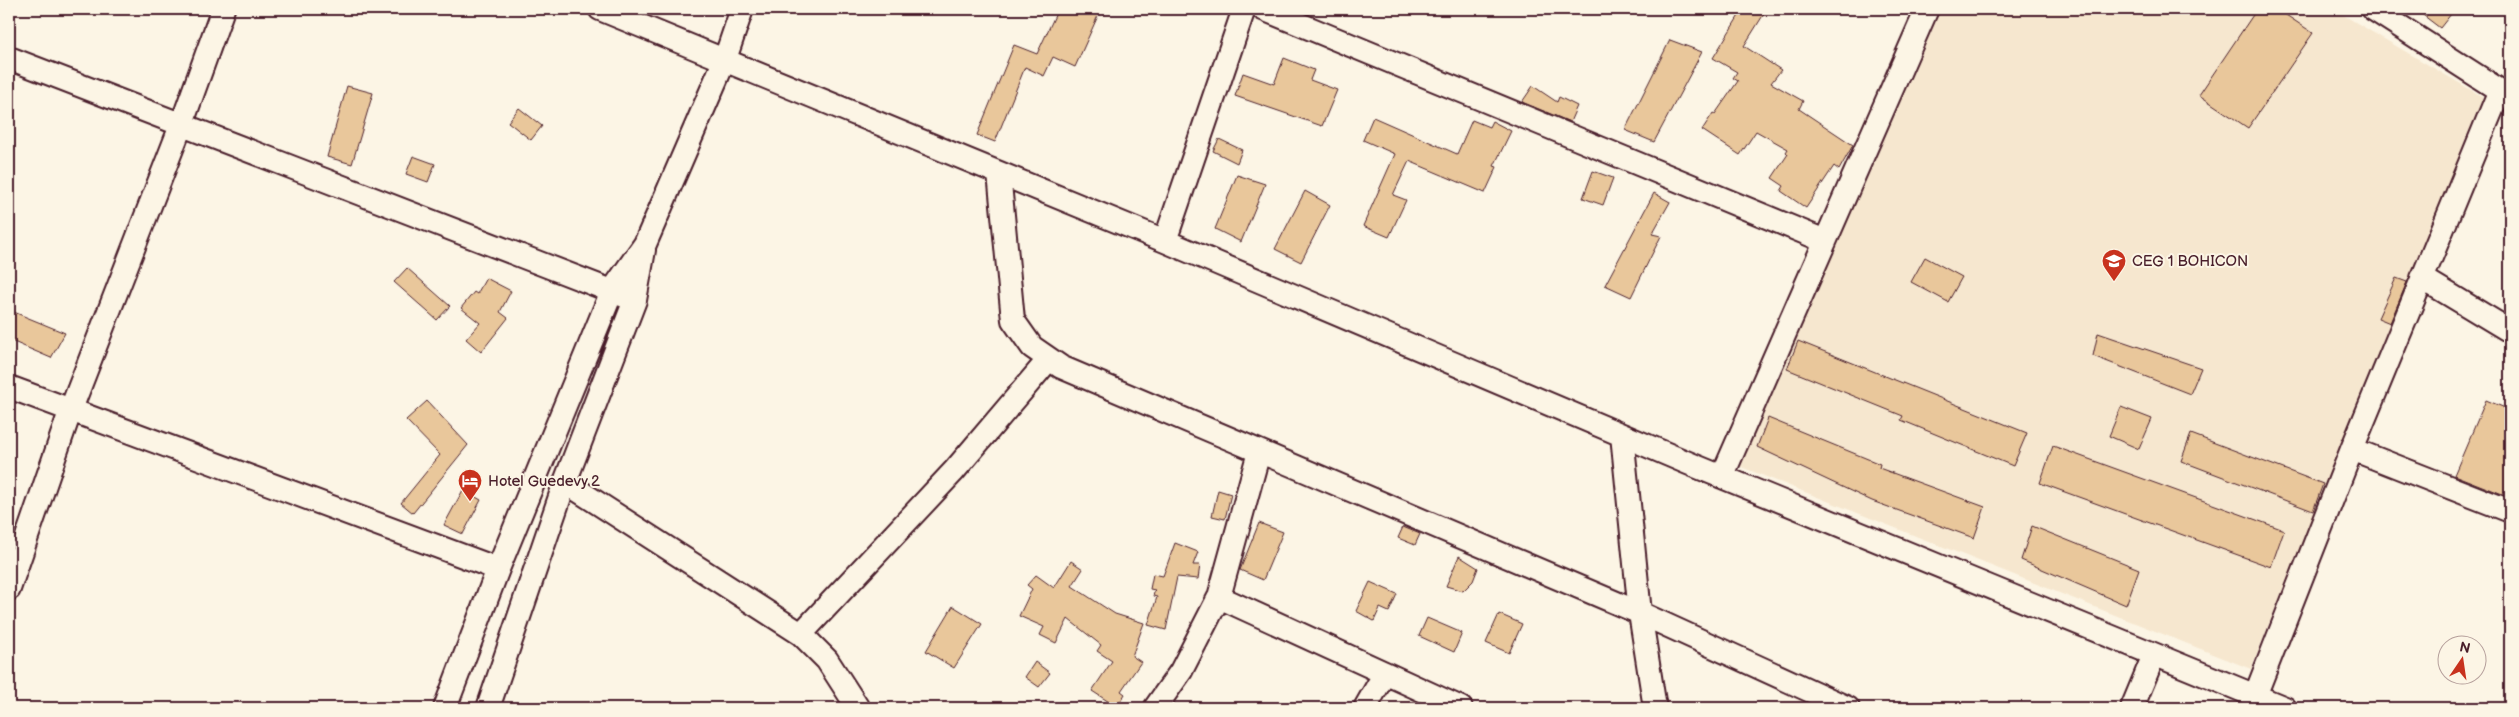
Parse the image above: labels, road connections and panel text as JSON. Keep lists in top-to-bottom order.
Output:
{
  "places": {
    "school or university": ["CEG 1 BOHICON"],
    "hotel": ["Hotel Guedevy 2"]
  },
  "north": "top"
}
